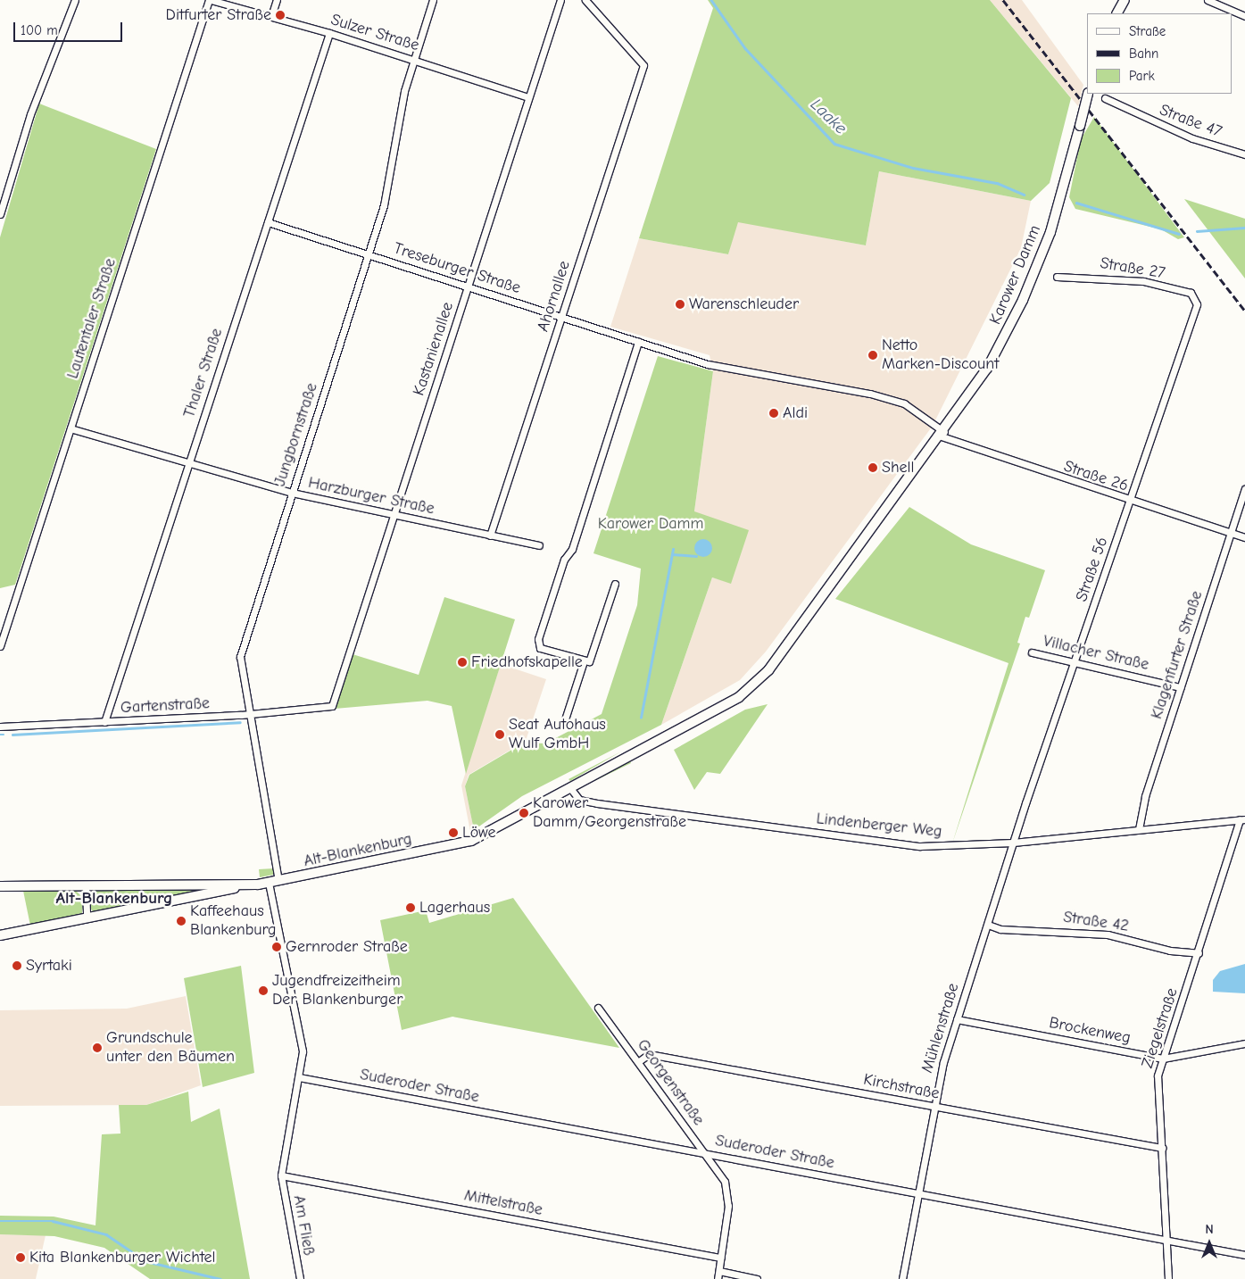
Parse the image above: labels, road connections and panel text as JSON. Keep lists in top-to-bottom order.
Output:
{
  "streets": {
    "main road": ["Karower Damm", "Alt-Blankenburg"],
    "street": [
      "Sulzer Straße",
      "Straße 47",
      "Treseburger Straße",
      "Straße 27",
      "Ahornallee",
      "Lautentaler Straße",
      "Kastanienallee",
      "Thaler Straße",
      "Jungbornstraße",
      "Straße 26",
      "Harzburger Straße",
      "Straße 56",
      "Villacher Straße",
      "Klagenfurter Straße",
      "Gartenstraße",
      "Lindenberger Weg",
      "Straße 42",
      "Mühlenstraße",
      "Ziegelstraße",
      "Brockenweg",
      "Georgenstraße",
      "Suderoder Straße",
      "Kirchstraße",
      "Mittelstraße",
      "Am Fließ"
    ]
  },
  "crossings": [
    ["Sulzer Straße", "Lautentaler Straße"],
    ["Sulzer Straße", "Kastanienallee"],
    ["Sulzer Straße", "Thaler Straße"],
    ["Sulzer Straße", "Jungbornstraße"],
    ["Treseburger Straße", "Karower Damm"],
    ["Treseburger Straße", "Ahornallee"],
    ["Treseburger Straße", "Kastanienallee"],
    ["Treseburger Straße", "Thaler Straße"],
    ["Treseburger Straße", "Jungbornstraße"],
    ["Treseburger Straße", "Straße 26"],
    ["Straße 27", "Straße 56"],
    ["Karower Damm", "Straße 26"],
    ["Karower Damm", "Lindenberger Weg"],
    ["Karower Damm", "Alt-Blankenburg"],
    ["Ahornallee", "Harzburger Straße"],
    ["Lautentaler Straße", "Harzburger Straße"],
    ["Kastanienallee", "Harzburger Straße"],
    ["Kastanienallee", "Gartenstraße"],
    ["Thaler Straße", "Harzburger Straße"],
    ["Thaler Straße", "Gartenstraße"],
    ["Jungbornstraße", "Harzburger Straße"],
    ["Jungbornstraße", "Gartenstraße"],
    ["Jungbornstraße", "Alt-Blankenburg"],
    ["Straße 26", "Straße 56"],
    ["Straße 26", "Klagenfurter Straße"],
    ["Straße 56", "Villacher Straße"],
    ["Straße 56", "Lindenberger Weg"],
    ["Straße 56", "Mühlenstraße"],
    ["Villacher Straße", "Klagenfurter Straße"],
    ["Klagenfurter Straße", "Lindenberger Weg"],
    ["Lindenberger Weg", "Mühlenstraße"],
    ["Lindenberger Weg", "Ziegelstraße"],
    ["Straße 42", "Mühlenstraße"],
    ["Straße 42", "Ziegelstraße"],
    ["Mühlenstraße", "Brockenweg"],
    ["Mühlenstraße", "Suderoder Straße"],
    ["Mühlenstraße", "Kirchstraße"],
    ["Ziegelstraße", "Brockenweg"],
    ["Ziegelstraße", "Suderoder Straße"],
    ["Ziegelstraße", "Kirchstraße"],
    ["Georgenstraße", "Suderoder Straße"],
    ["Georgenstraße", "Kirchstraße"],
    ["Georgenstraße", "Mittelstraße"],
    ["Mittelstraße", "Am Fließ"]
  ],
  "districts": ["Alt-Blankenburg"],
  "water": ["Laake"],
  "parks": ["Karower Damm"],
  "places": [
    "Ditfurter Straße",
    "Warenschleuder",
    "Netto Marken-Discount",
    "Aldi",
    "Shell",
    "Friedhofskapelle",
    "Seat Autohaus Wulf GmbH",
    "Karower Damm/Georgenstraße",
    "Löwe",
    "Lagerhaus",
    "Kaffeehaus Blankenburg",
    "Gernroder Straße",
    "Syrtaki",
    "Jugendfreizeitheim Der Blankenburger",
    "Grundschule unter den Bäumen",
    "Kita Blankenburger Wichtel"
  ],
  "legend": ["Straße", "Bahn", "Park"],
  "scale_bar": "100 m",
  "north": "top"
}
